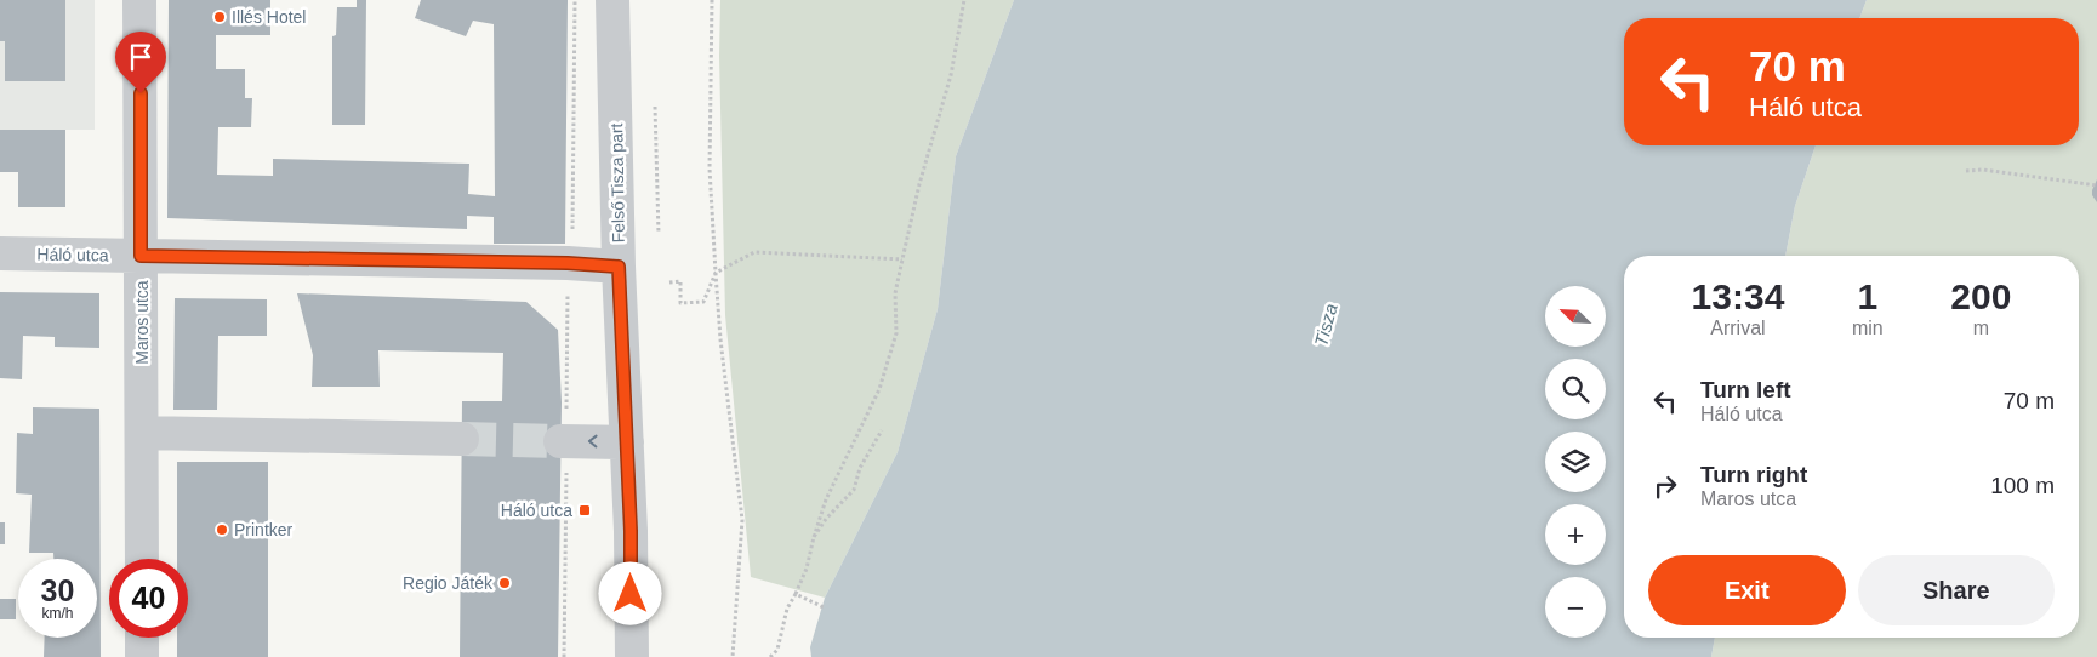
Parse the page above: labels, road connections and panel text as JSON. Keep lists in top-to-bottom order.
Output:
{
  "streets": {
    "street": ["Felső Tisza part", "Háló utca", "Maros utca"]
  },
  "crossings": [
    ["Felső Tisza part", "Háló utca"],
    ["Háló utca", "Maros utca"]
  ],
  "water": ["Tisza"],
  "places": {
    "other": ["Illés Hotel", "Printker", "Regio Játék"],
    "transit": ["Háló utca"]
  },
  "north": "top left",
  "page": {
    "turn": ["70 m", "Háló utca"],
    "eta": [
      "13:34",
      "Arrival",
      "1",
      "min",
      "200",
      "m"
    ],
    "map_buttons": ["+", "−"],
    "list": [
      {
        "name": "Turn left",
        "note": "Háló utca",
        "value": "70 m"
      },
      {
        "name": "Turn right",
        "note": "Maros utca",
        "value": "100 m"
      }
    ],
    "buttons": ["Exit", "Share"],
    "speed": "30 km/h",
    "limit": "40"
  }
}
